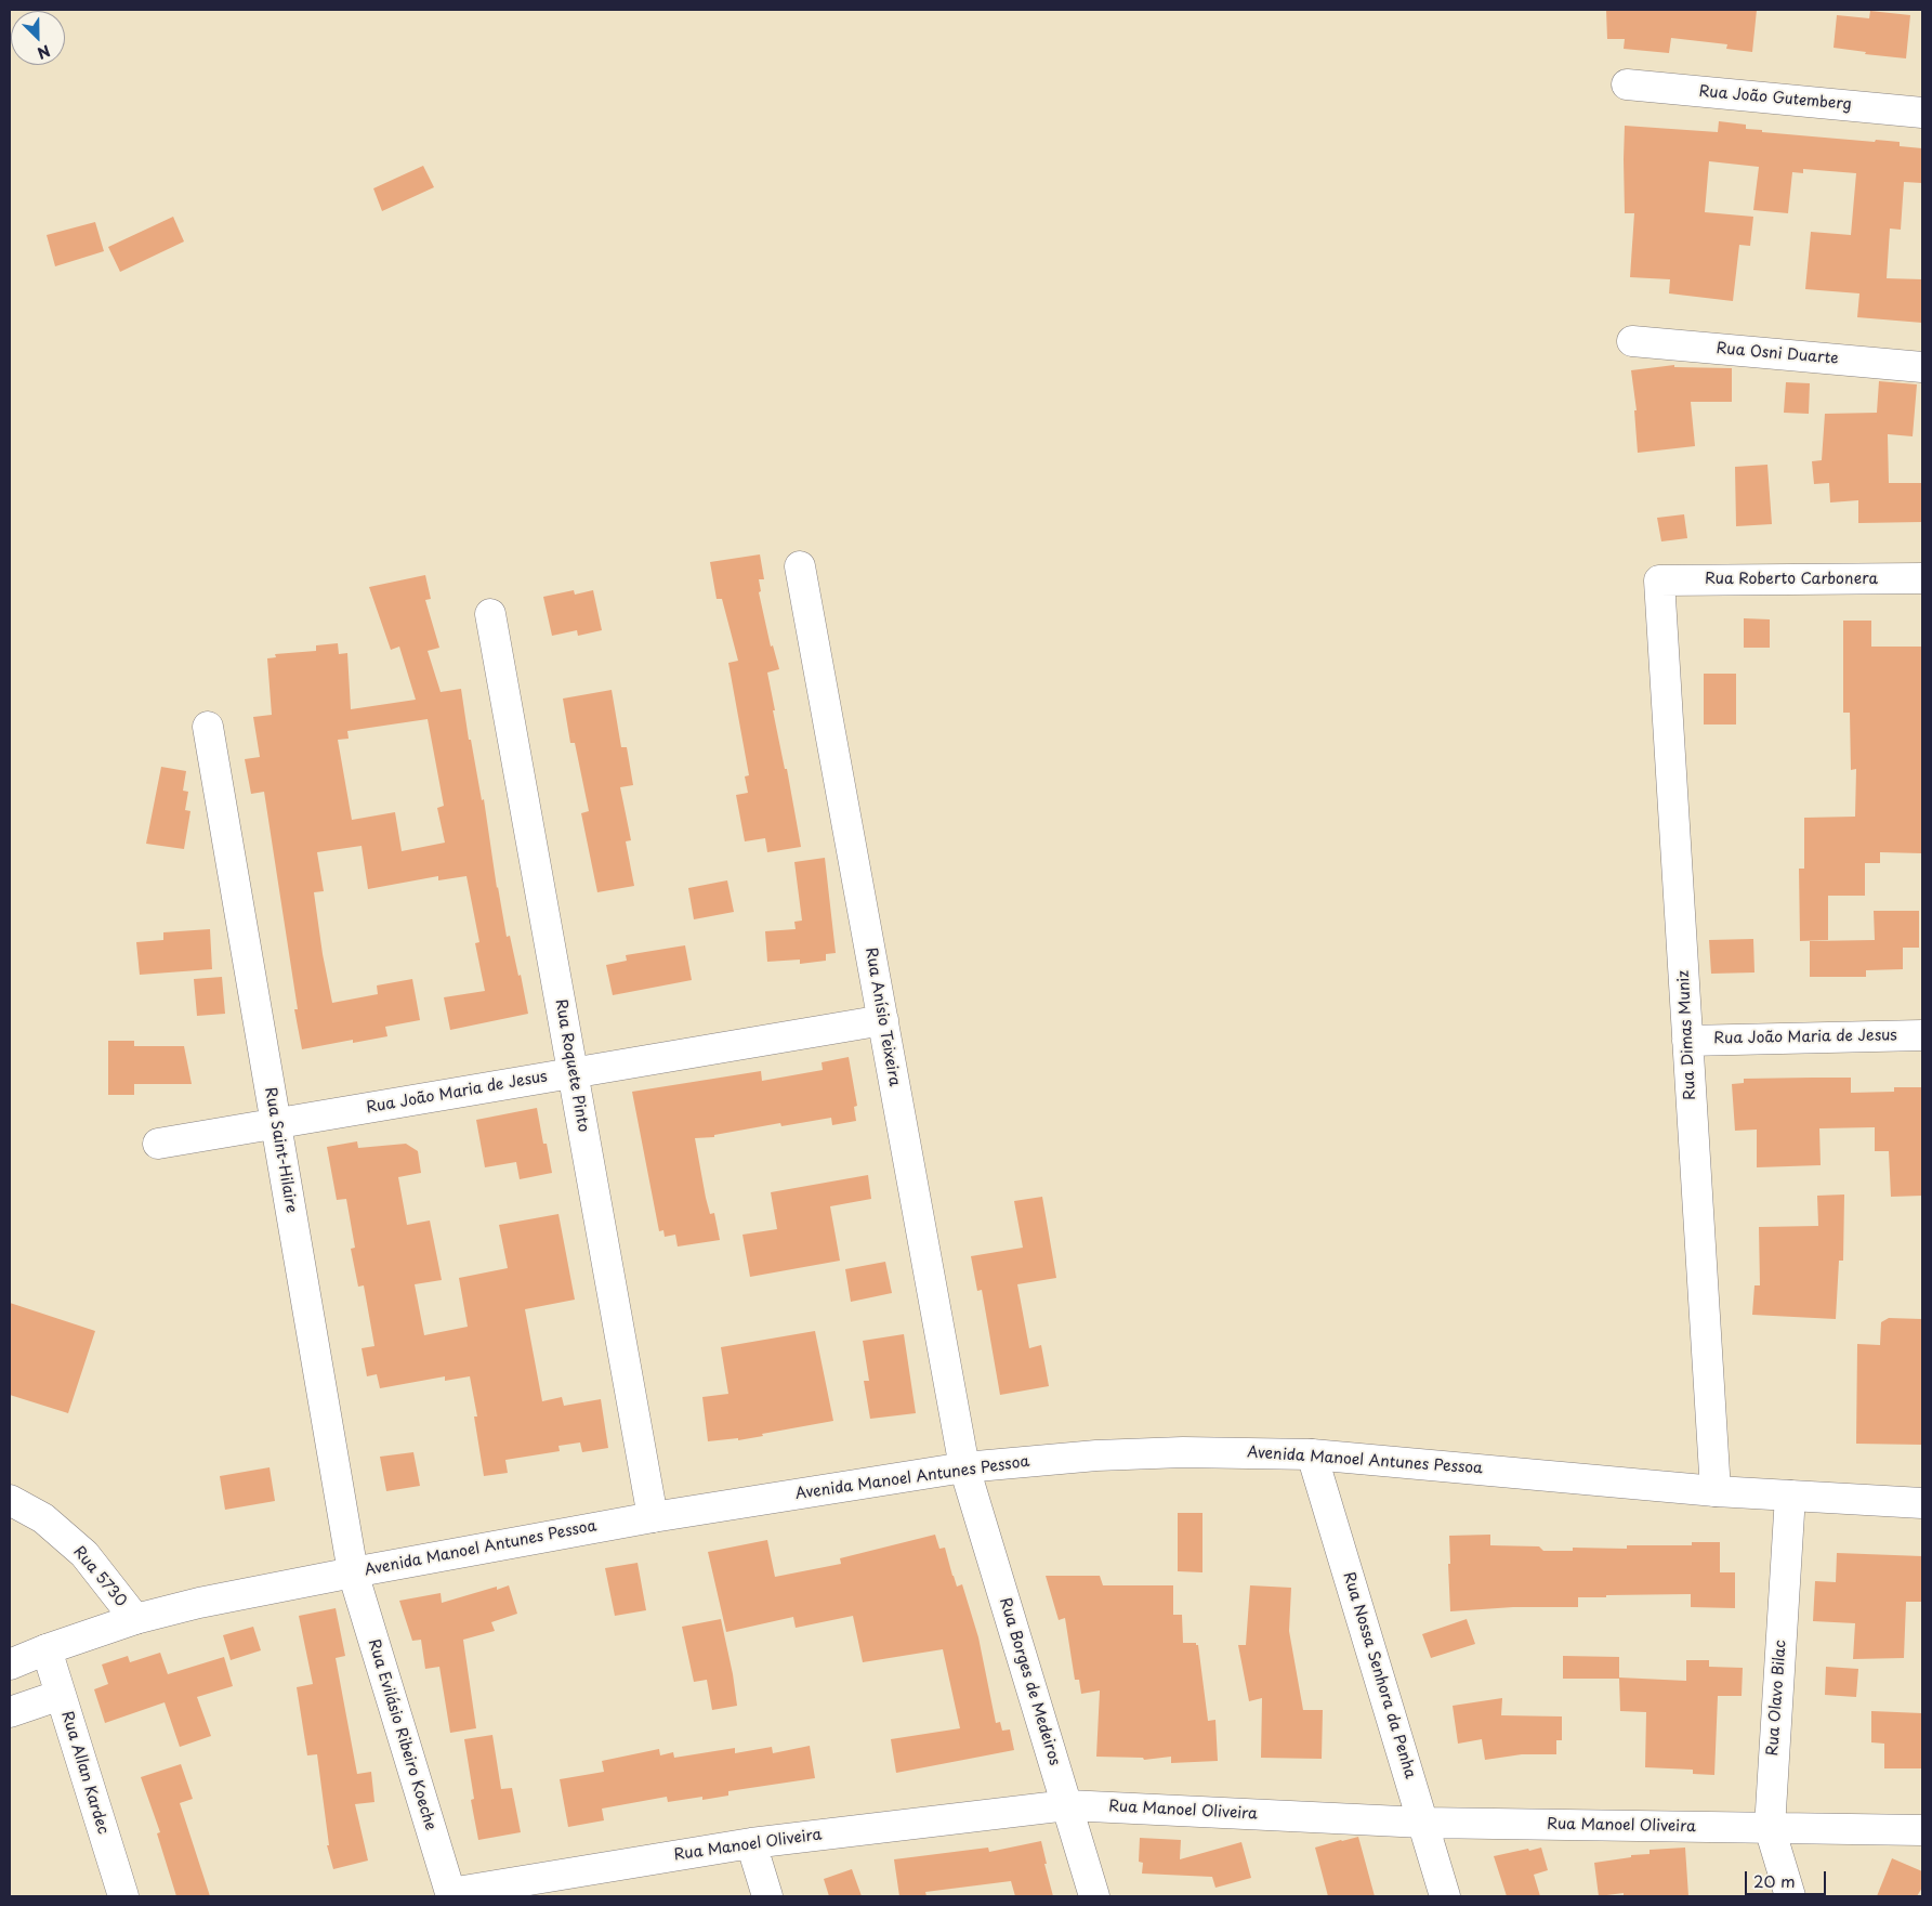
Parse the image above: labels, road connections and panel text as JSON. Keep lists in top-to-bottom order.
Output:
{
  "streets": {
    "street": [
      "Rua João Gutemberg",
      "Rua Osni Duarte",
      "Rua Roberto Carbonera",
      "Rua Anísio Teixeira",
      "Rua Dimas Muniz",
      "Rua João Maria de Jesus",
      "Rua Roquete Pinto",
      "Rua Saint-Hilaire",
      "Avenida Manoel Antunes Pessoa",
      "Rua 5730",
      "Rua Nossa Senhora da Penha",
      "Rua Borges de Medeiros",
      "Rua Olavo Bilac",
      "Rua Evilásio Ribeiro Koeche",
      "Rua Allan Kardec",
      "Rua Manoel Oliveira"
    ]
  },
  "crossings": [
    ["Rua Roberto Carbonera", "Rua Dimas Muniz"],
    ["Rua Anísio Teixeira", "Rua João Maria de Jesus"],
    ["Rua Anísio Teixeira", "Avenida Manoel Antunes Pessoa"],
    ["Rua Anísio Teixeira", "Rua Borges de Medeiros"],
    ["Rua Dimas Muniz", "Rua João Maria de Jesus"],
    ["Rua Dimas Muniz", "Avenida Manoel Antunes Pessoa"],
    ["Rua João Maria de Jesus", "Rua Roquete Pinto"],
    ["Rua João Maria de Jesus", "Rua Saint-Hilaire"],
    ["Rua Roquete Pinto", "Avenida Manoel Antunes Pessoa"],
    ["Rua Saint-Hilaire", "Avenida Manoel Antunes Pessoa"],
    ["Rua Saint-Hilaire", "Rua Evilásio Ribeiro Koeche"],
    ["Avenida Manoel Antunes Pessoa", "Rua 5730"],
    ["Avenida Manoel Antunes Pessoa", "Rua Nossa Senhora da Penha"],
    ["Avenida Manoel Antunes Pessoa", "Rua Borges de Medeiros"],
    ["Avenida Manoel Antunes Pessoa", "Rua Olavo Bilac"],
    ["Avenida Manoel Antunes Pessoa", "Rua Evilásio Ribeiro Koeche"],
    ["Avenida Manoel Antunes Pessoa", "Rua Allan Kardec"],
    ["Rua Nossa Senhora da Penha", "Rua Manoel Oliveira"],
    ["Rua Borges de Medeiros", "Rua Manoel Oliveira"],
    ["Rua Olavo Bilac", "Rua Manoel Oliveira"],
    ["Rua Evilásio Ribeiro Koeche", "Rua Manoel Oliveira"]
  ],
  "scale_bar": "20 m",
  "north": "bottom right"
}
